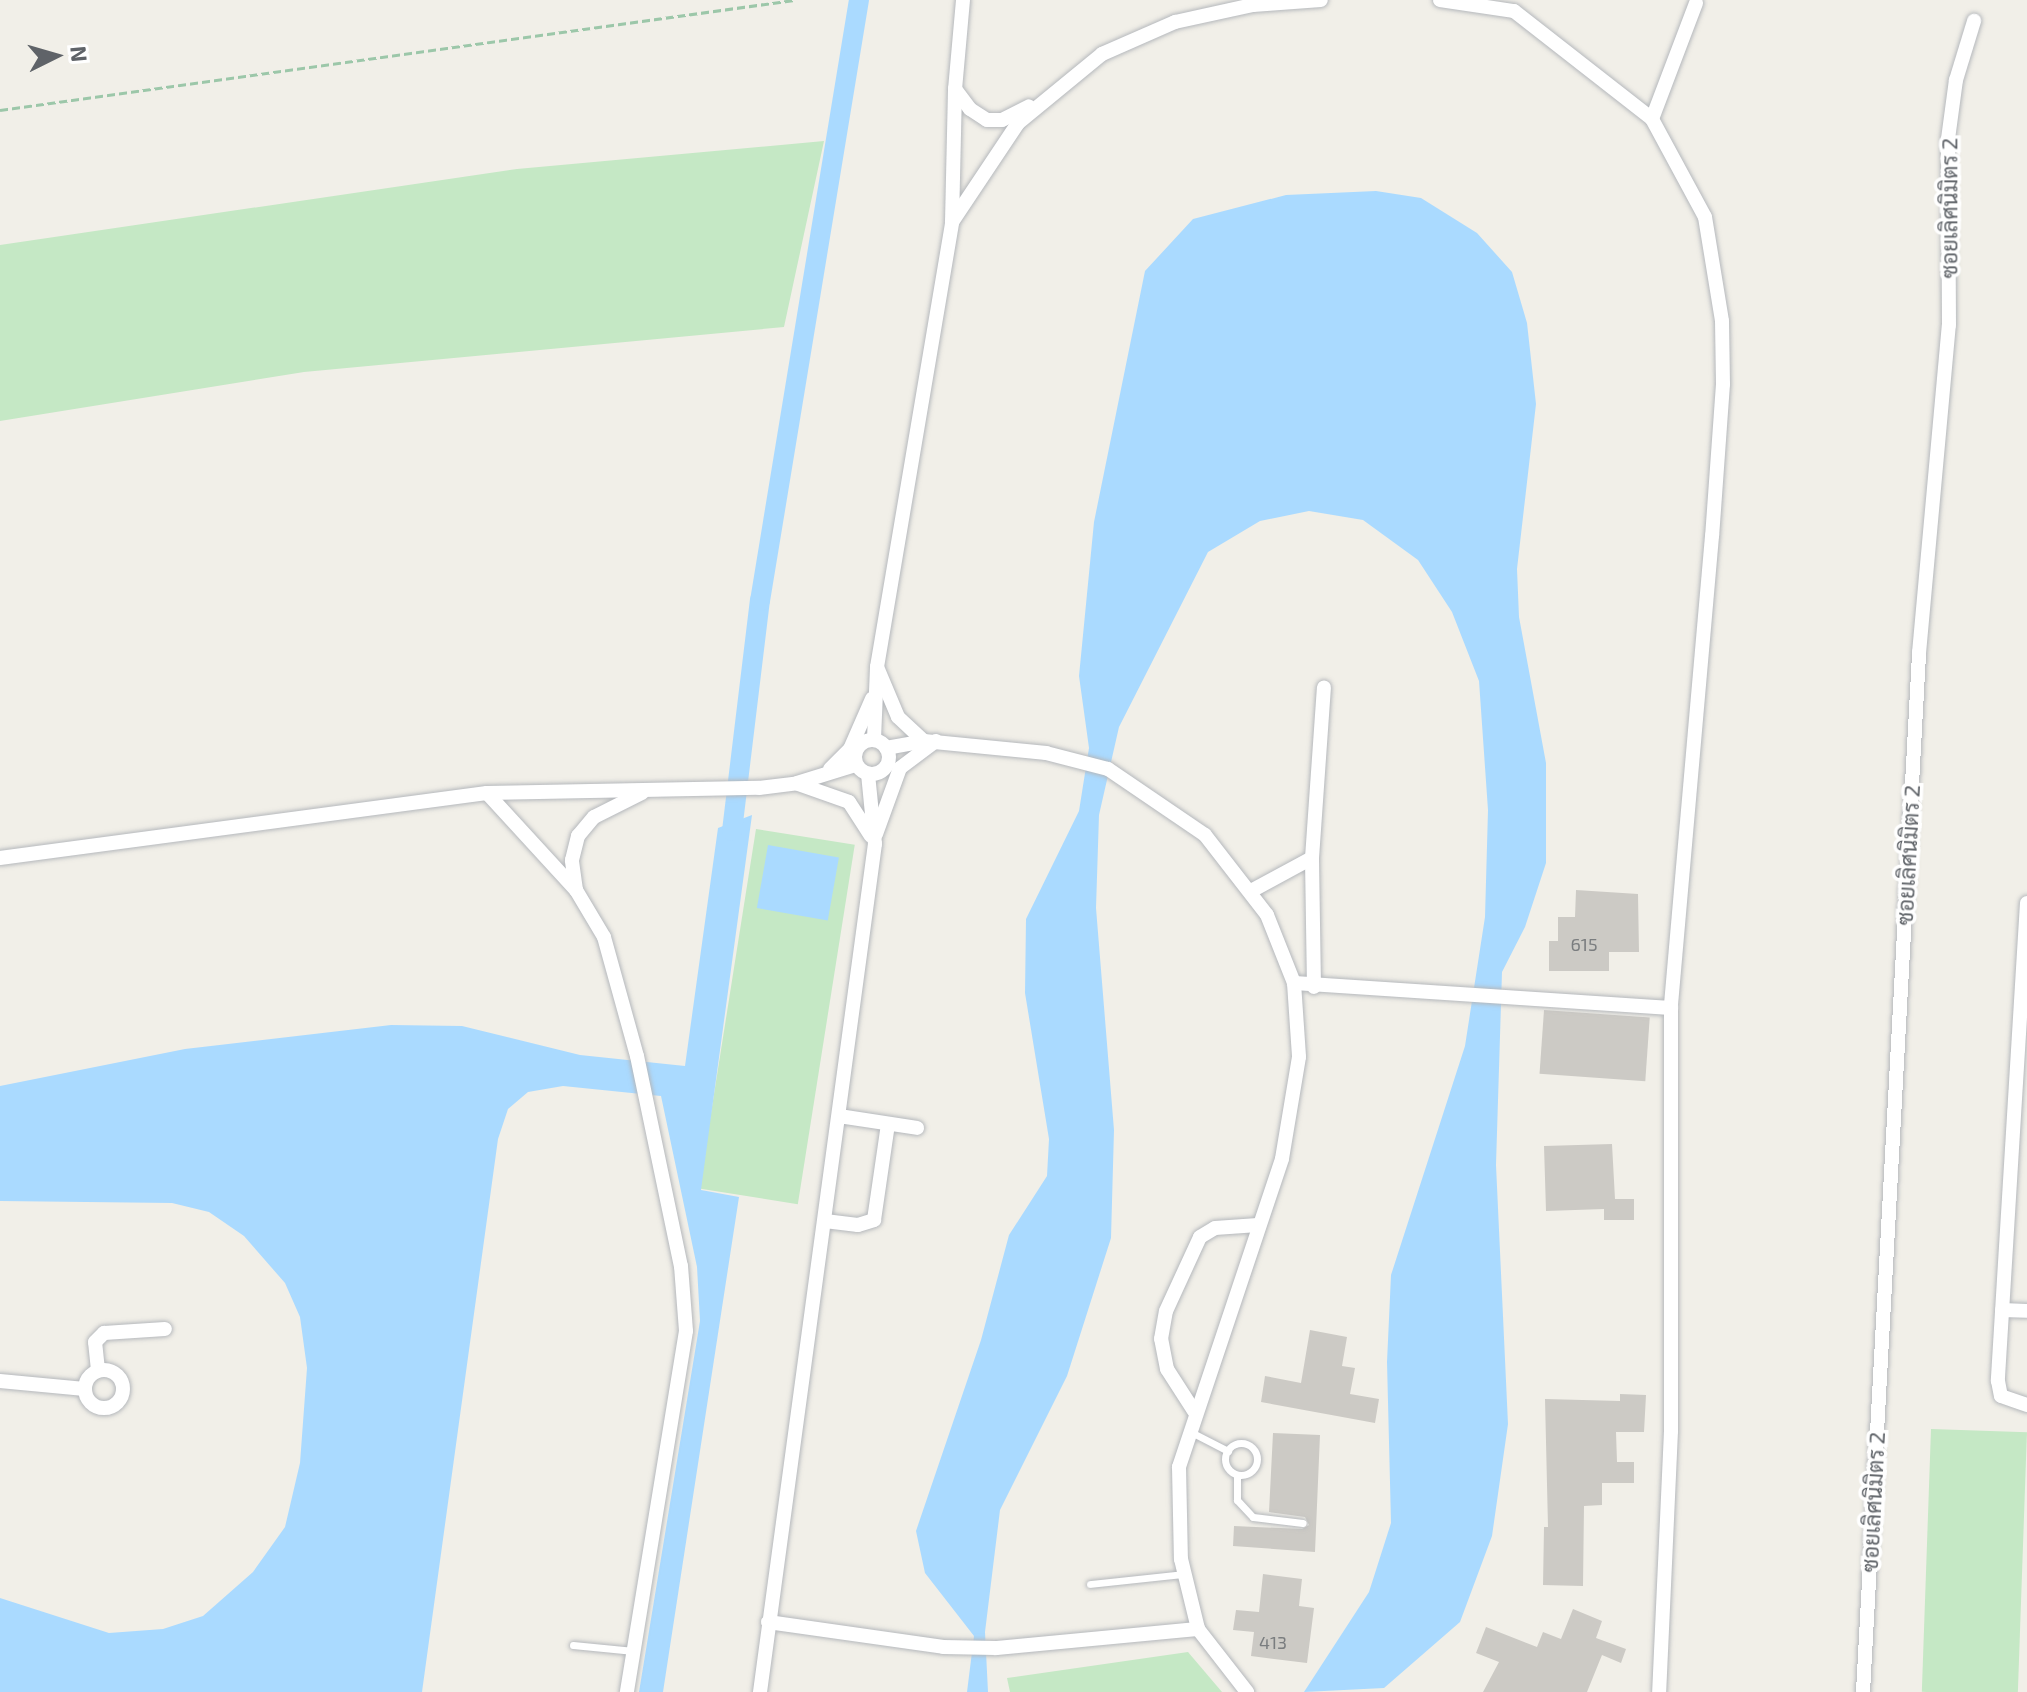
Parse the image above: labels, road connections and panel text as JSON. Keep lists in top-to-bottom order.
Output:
{
  "streets": {
    "street": ["ซอยเลิศนิมิตร 2"]
  },
  "house_numbers": ["615", "413"],
  "north": "right"
}
